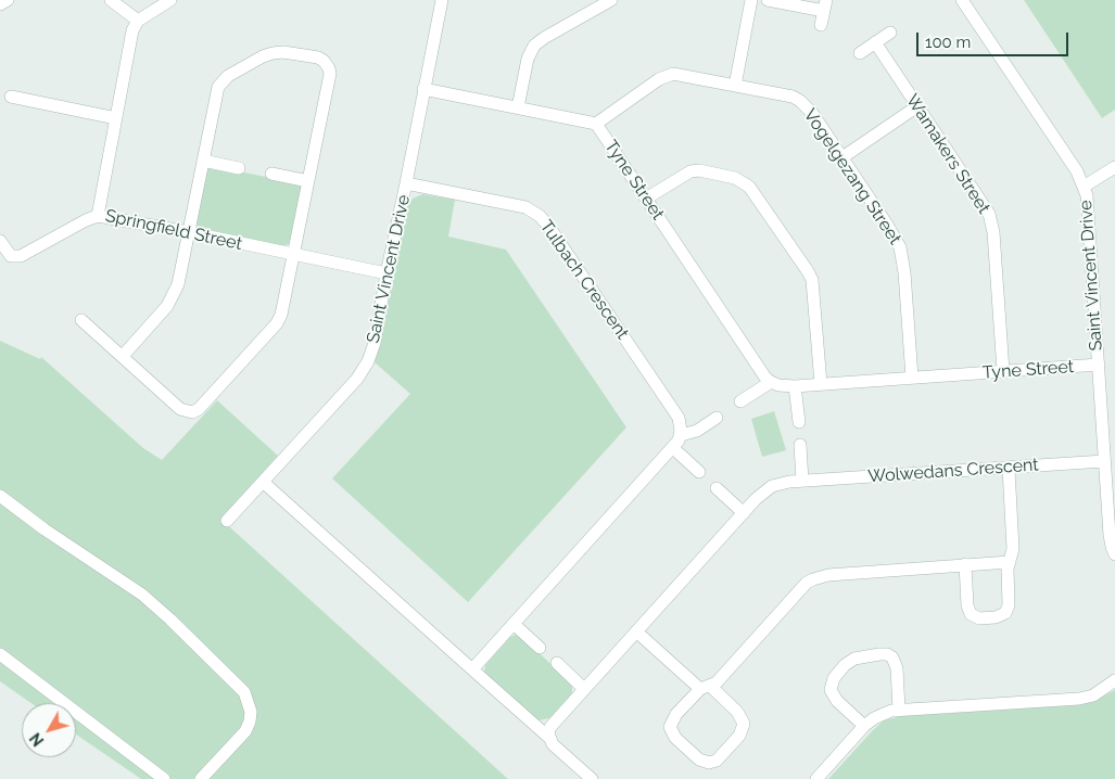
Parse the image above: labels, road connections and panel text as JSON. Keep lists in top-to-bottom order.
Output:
{
  "streets": {
    "street": [
      "Wamakers Street",
      "Vogelgezang Street",
      "Tyne Street",
      "Springfield Street",
      "Saint Vincent Drive",
      "Tulbach Crescent",
      "Wolwedans Crescent"
    ]
  },
  "crossings": [
    ["Wamakers Street", "Tyne Street"],
    ["Vogelgezang Street", "Tyne Street"],
    ["Tyne Street", "Saint Vincent Drive"],
    ["Springfield Street", "Saint Vincent Drive"],
    ["Saint Vincent Drive", "Tulbach Crescent"],
    ["Saint Vincent Drive", "Wolwedans Crescent"]
  ],
  "scale_bar": "100 m",
  "north": "bottom left"
}
